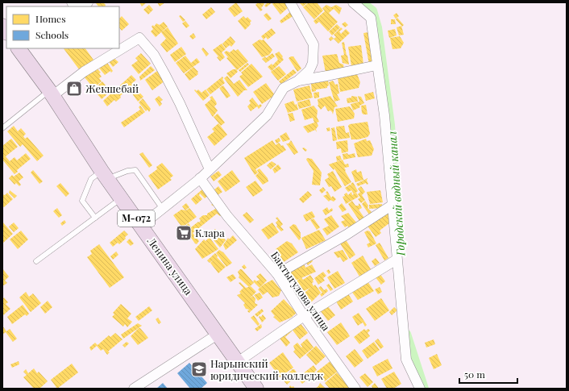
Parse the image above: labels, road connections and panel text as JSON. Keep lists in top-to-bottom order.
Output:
{
  "streets": {
    "main road": ["М-072", "Ленина улица"],
    "street": ["Бактыгулова улица"]
  },
  "water": ["Городской водный канал"],
  "places": {
    "shop": ["Жекшебай"],
    "supermarket": ["Клара"],
    "school or university": ["Нарынский юридический колледж"]
  },
  "legend": ["Homes", "Schools"],
  "scale_bar": "50 m"
}
